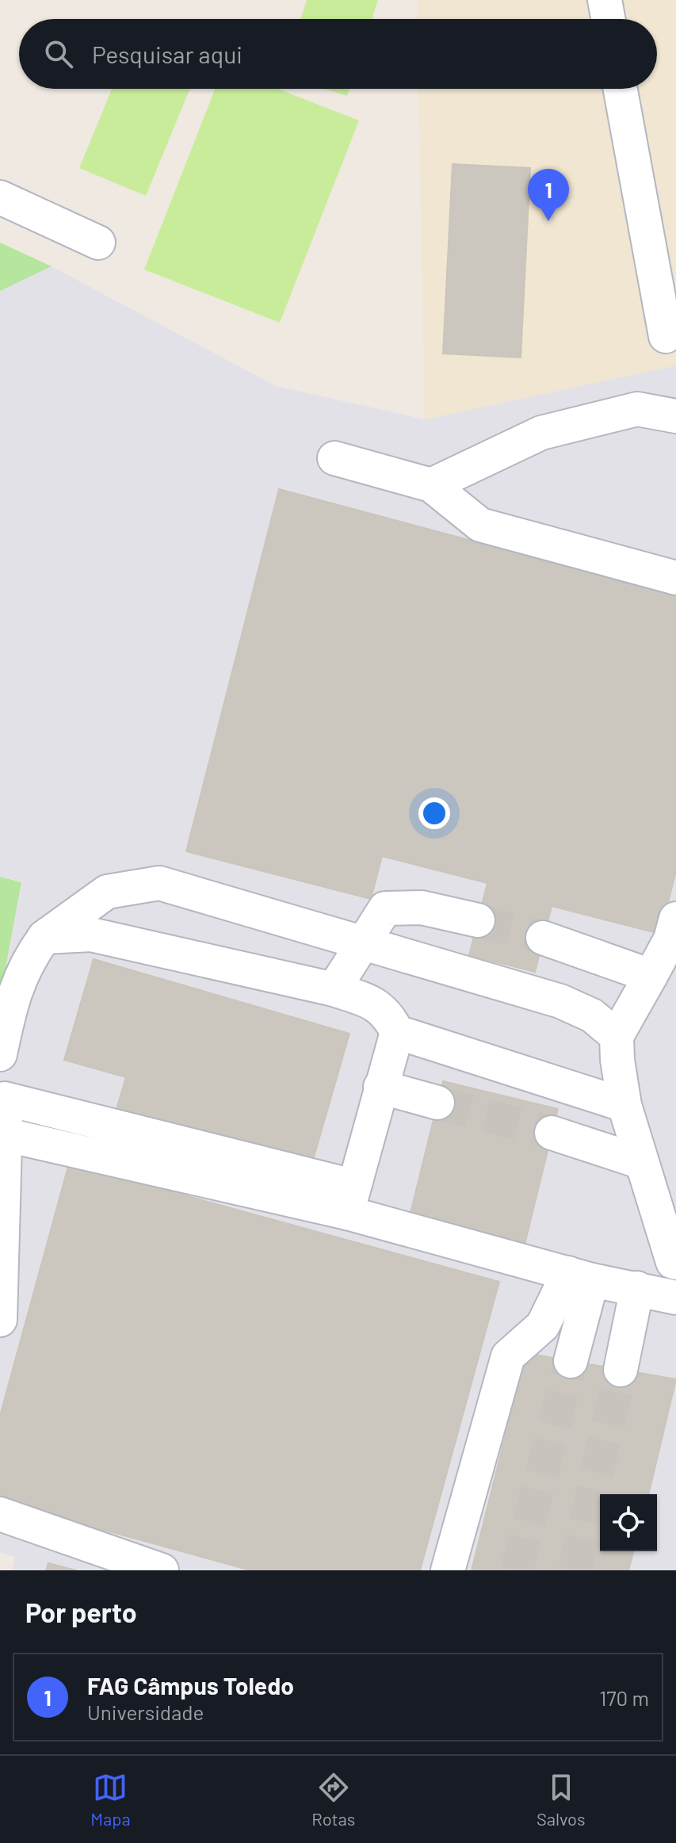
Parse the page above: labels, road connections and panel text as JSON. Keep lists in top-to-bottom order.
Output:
{
  "page": {
    "search": "Pesquisar aqui",
    "pins": "1",
    "heading": "Por perto",
    "list": [
      {
        "mark": "1",
        "name": "FAG Câmpus Toledo",
        "note": "Universidade",
        "value": "170 m"
      }
    ],
    "nav": ["Mapa", "Rotas", "Salvos"]
  }
}
